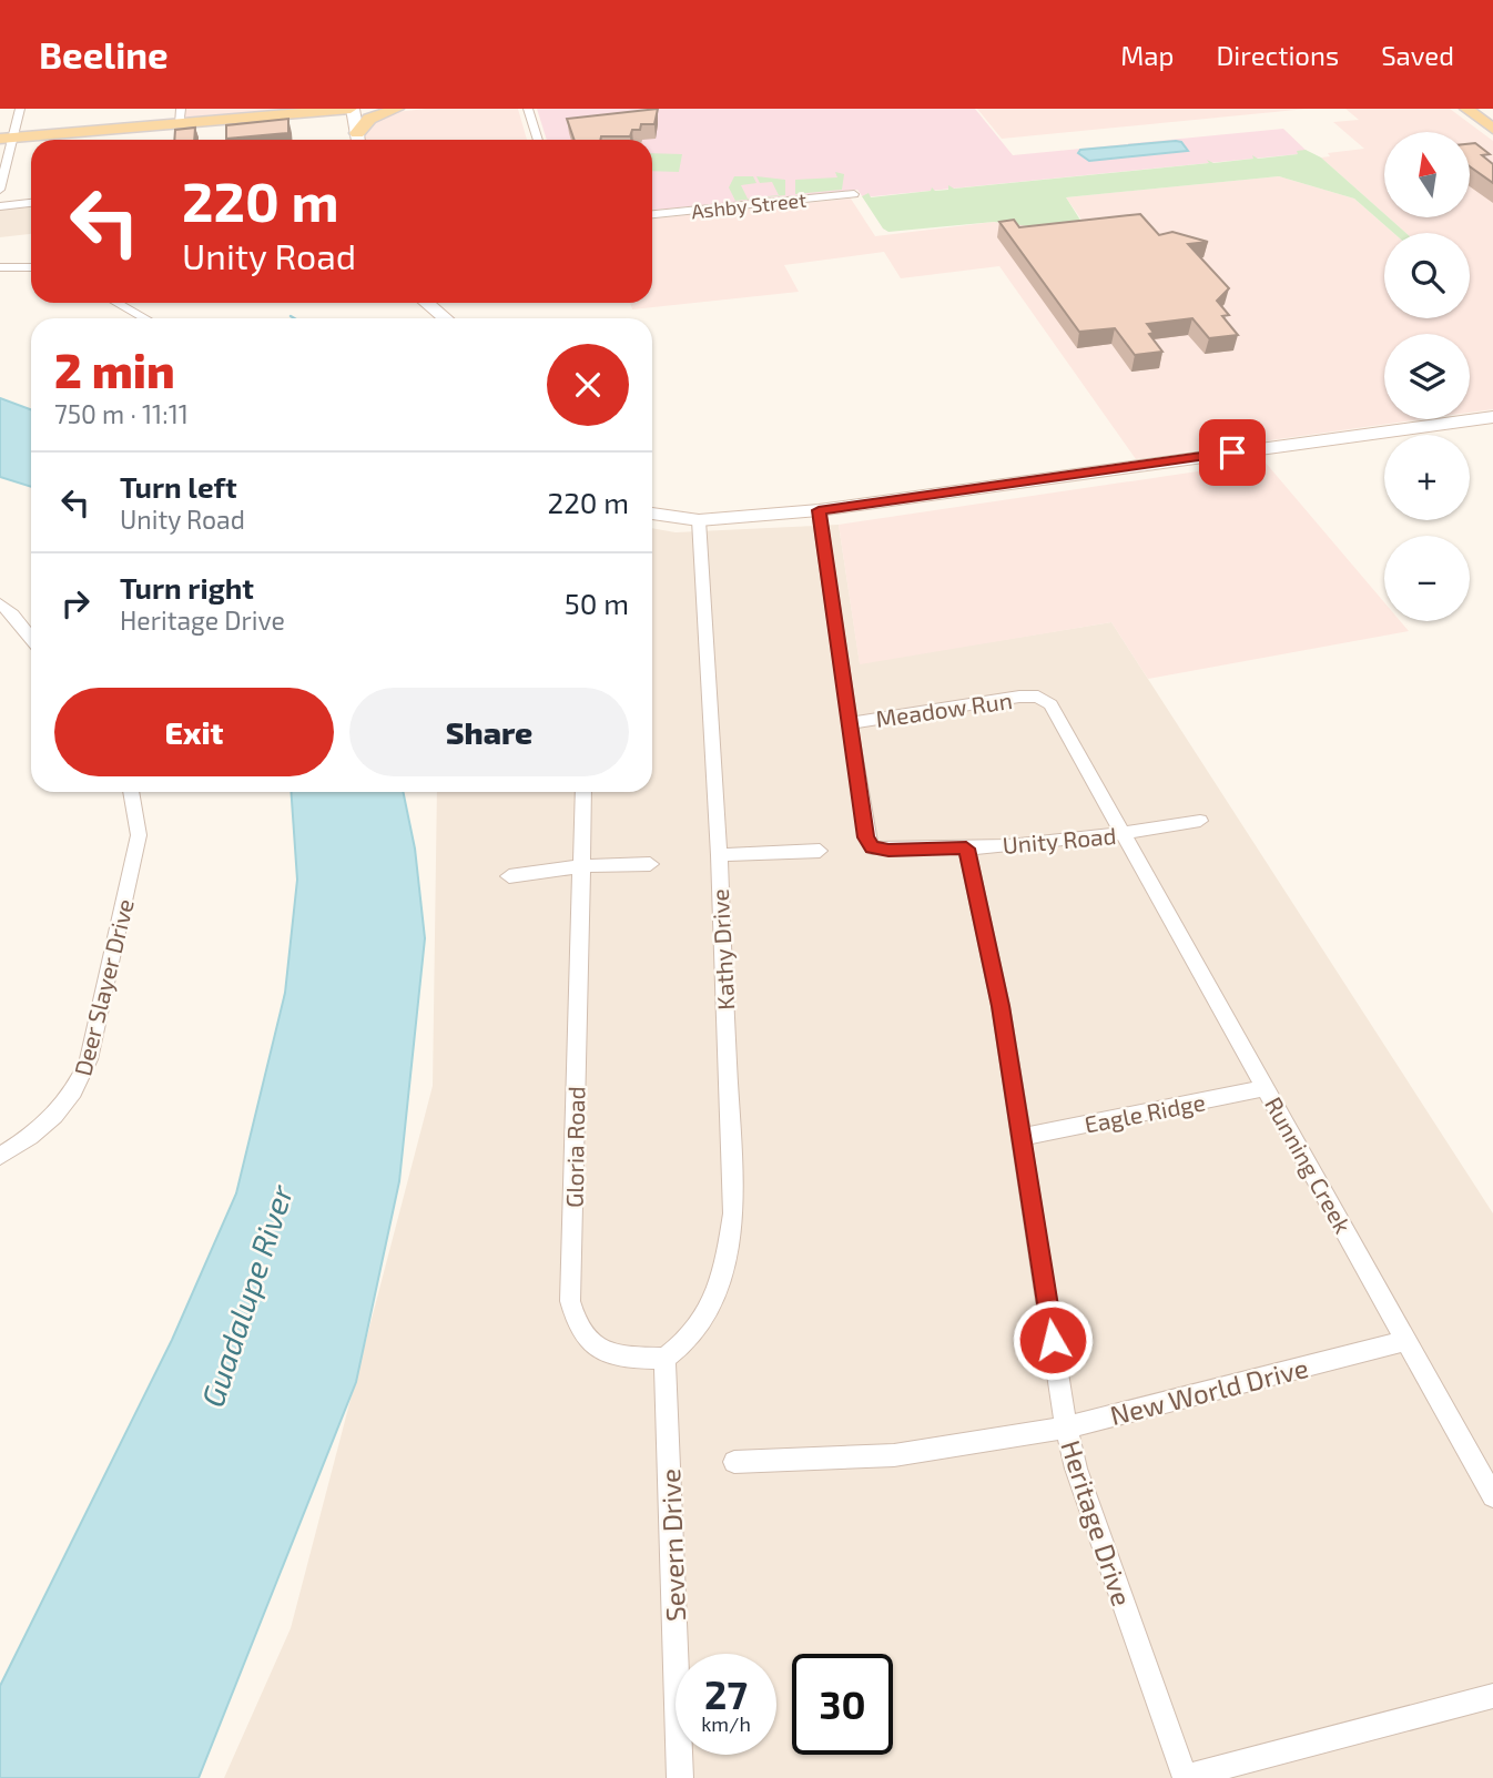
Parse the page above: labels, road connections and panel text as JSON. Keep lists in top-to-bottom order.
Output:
{
  "streets": {
    "street": [
      "Ashby Street",
      "Meadow Run",
      "Unity Road",
      "Kathy Drive",
      "Deer Slayer Drive",
      "Eagle Ridge",
      "Gloria Road",
      "Running Creek",
      "New World Drive",
      "Heritage Drive",
      "Severn Drive"
    ]
  },
  "crossings": [
    ["Meadow Run", "Unity Road"],
    ["Meadow Run", "Running Creek"],
    ["Unity Road", "Running Creek"],
    ["Unity Road", "Heritage Drive"],
    ["Kathy Drive", "Gloria Road"],
    ["Kathy Drive", "Severn Drive"],
    ["Eagle Ridge", "Running Creek"],
    ["Eagle Ridge", "Heritage Drive"],
    ["Gloria Road", "Severn Drive"],
    ["Running Creek", "New World Drive"],
    ["New World Drive", "Heritage Drive"]
  ],
  "water": ["Guadalupe River"],
  "north": "top",
  "page": {
    "header": "Beeline",
    "nav": ["Map", "Directions", "Saved"],
    "map_buttons": ["+", "−"],
    "turn": ["220 m", "Unity Road"],
    "heading": ["2 min", "750 m · 11:11"],
    "list": [
      {
        "name": "Turn left",
        "note": "Unity Road",
        "value": "220 m"
      },
      {
        "name": "Turn right",
        "note": "Heritage Drive",
        "value": "50 m"
      }
    ],
    "buttons": ["Exit", "Share"],
    "speed": "27 km/h",
    "limit": "30"
  }
}
